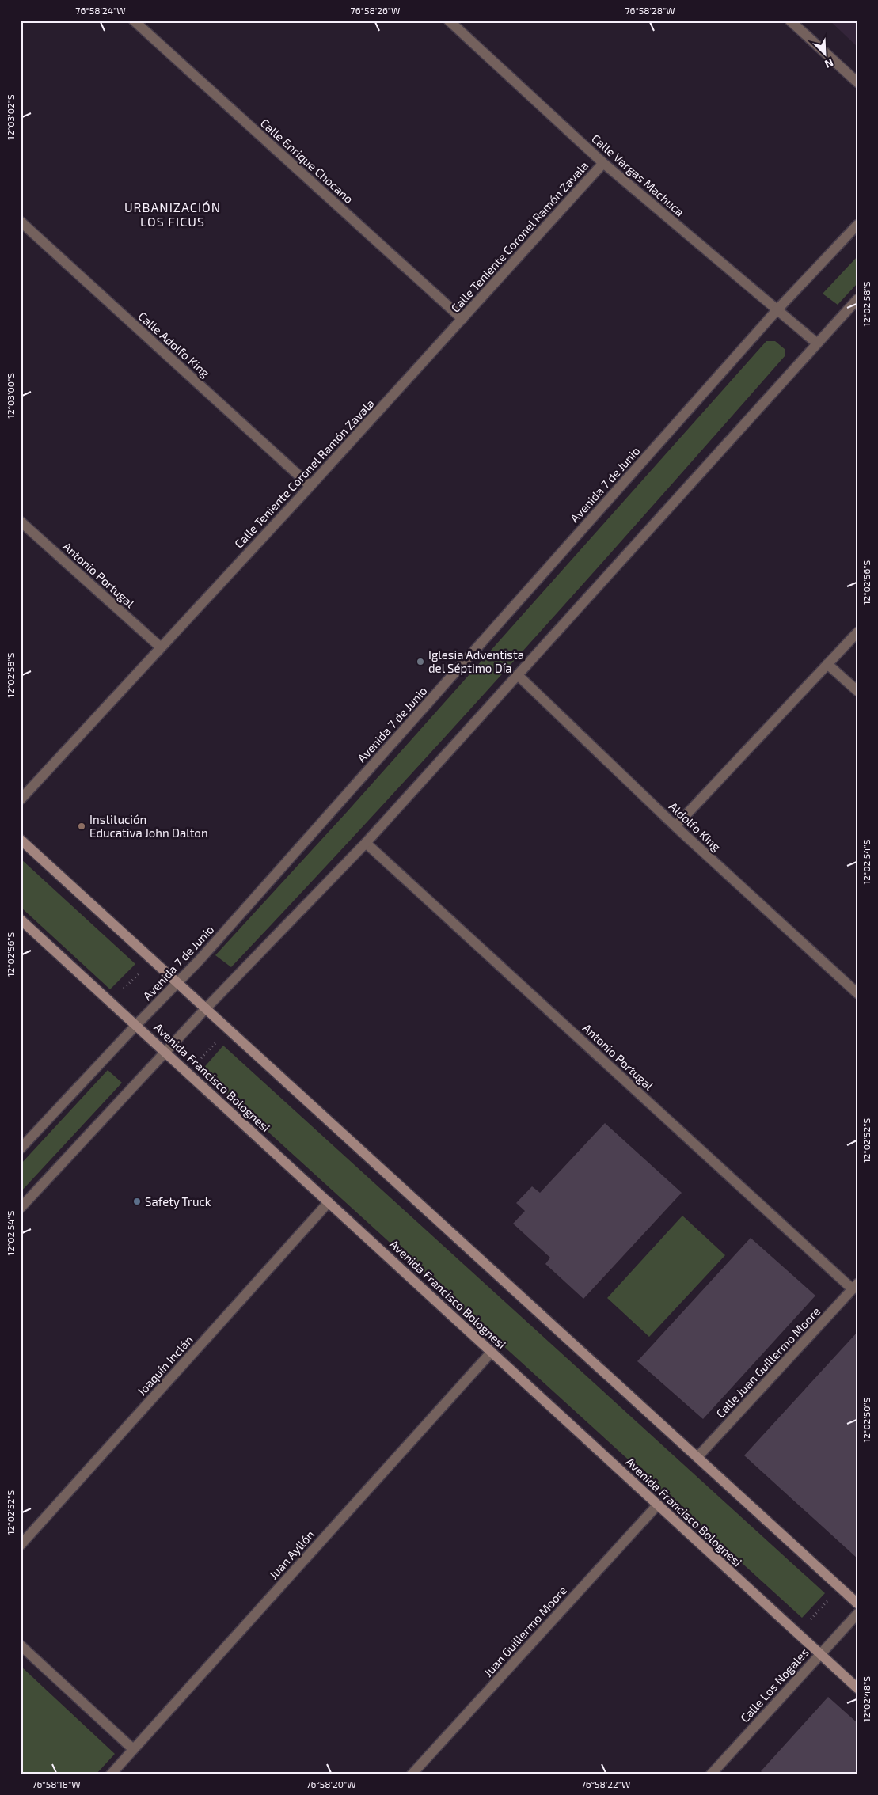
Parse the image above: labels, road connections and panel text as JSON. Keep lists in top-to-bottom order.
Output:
{
  "streets": {
    "main road": ["Avenida Francisco Bolognesi"],
    "street": [
      "Calle Enrique Chocano",
      "Calle Vargas Machuca",
      "Calle Teniente Coronel Ramón Zavala",
      "Calle Adolfo King",
      "Avenida 7 de Junio",
      "Antonio Portugal",
      "Aldolfo King",
      "Calle Juan Guillermo Moore",
      "Joaquín Inclán",
      "Juan Ayllón",
      "Juan Guillermo Moore",
      "Calle Los Nogales"
    ]
  },
  "crossings": [
    ["Calle Enrique Chocano", "Calle Teniente Coronel Ramón Zavala"],
    ["Calle Vargas Machuca", "Calle Teniente Coronel Ramón Zavala"],
    ["Calle Vargas Machuca", "Avenida 7 de Junio"],
    ["Calle Teniente Coronel Ramón Zavala", "Calle Adolfo King"],
    ["Calle Teniente Coronel Ramón Zavala", "Antonio Portugal"],
    ["Avenida 7 de Junio", "Avenida Francisco Bolognesi"],
    ["Antonio Portugal", "Calle Juan Guillermo Moore"],
    ["Avenida Francisco Bolognesi", "Joaquín Inclán"],
    ["Avenida Francisco Bolognesi", "Juan Ayllón"],
    ["Avenida Francisco Bolognesi", "Juan Guillermo Moore"],
    ["Avenida Francisco Bolognesi", "Calle Los Nogales"]
  ],
  "districts": ["URBANIZACIÓN LOS FICUS"],
  "places": ["Iglesia Adventista del Séptimo Día", "Institución Educativa John Dalton", "Safety Truck"],
  "north": "bottom right",
  "coordinates": [
    "76°58'24\"W",
    "76°58'26\"W",
    "76°58'28\"W",
    "12°03'02\"S",
    "12°02'58\"S",
    "12°03'00\"S",
    "12°02'56\"S",
    "12°02'54\"S",
    "12°02'52\"S",
    "12°02'50\"S",
    "12°02'48\"S",
    "76°58'18\"W",
    "76°58'20\"W",
    "76°58'22\"W"
  ]
}
